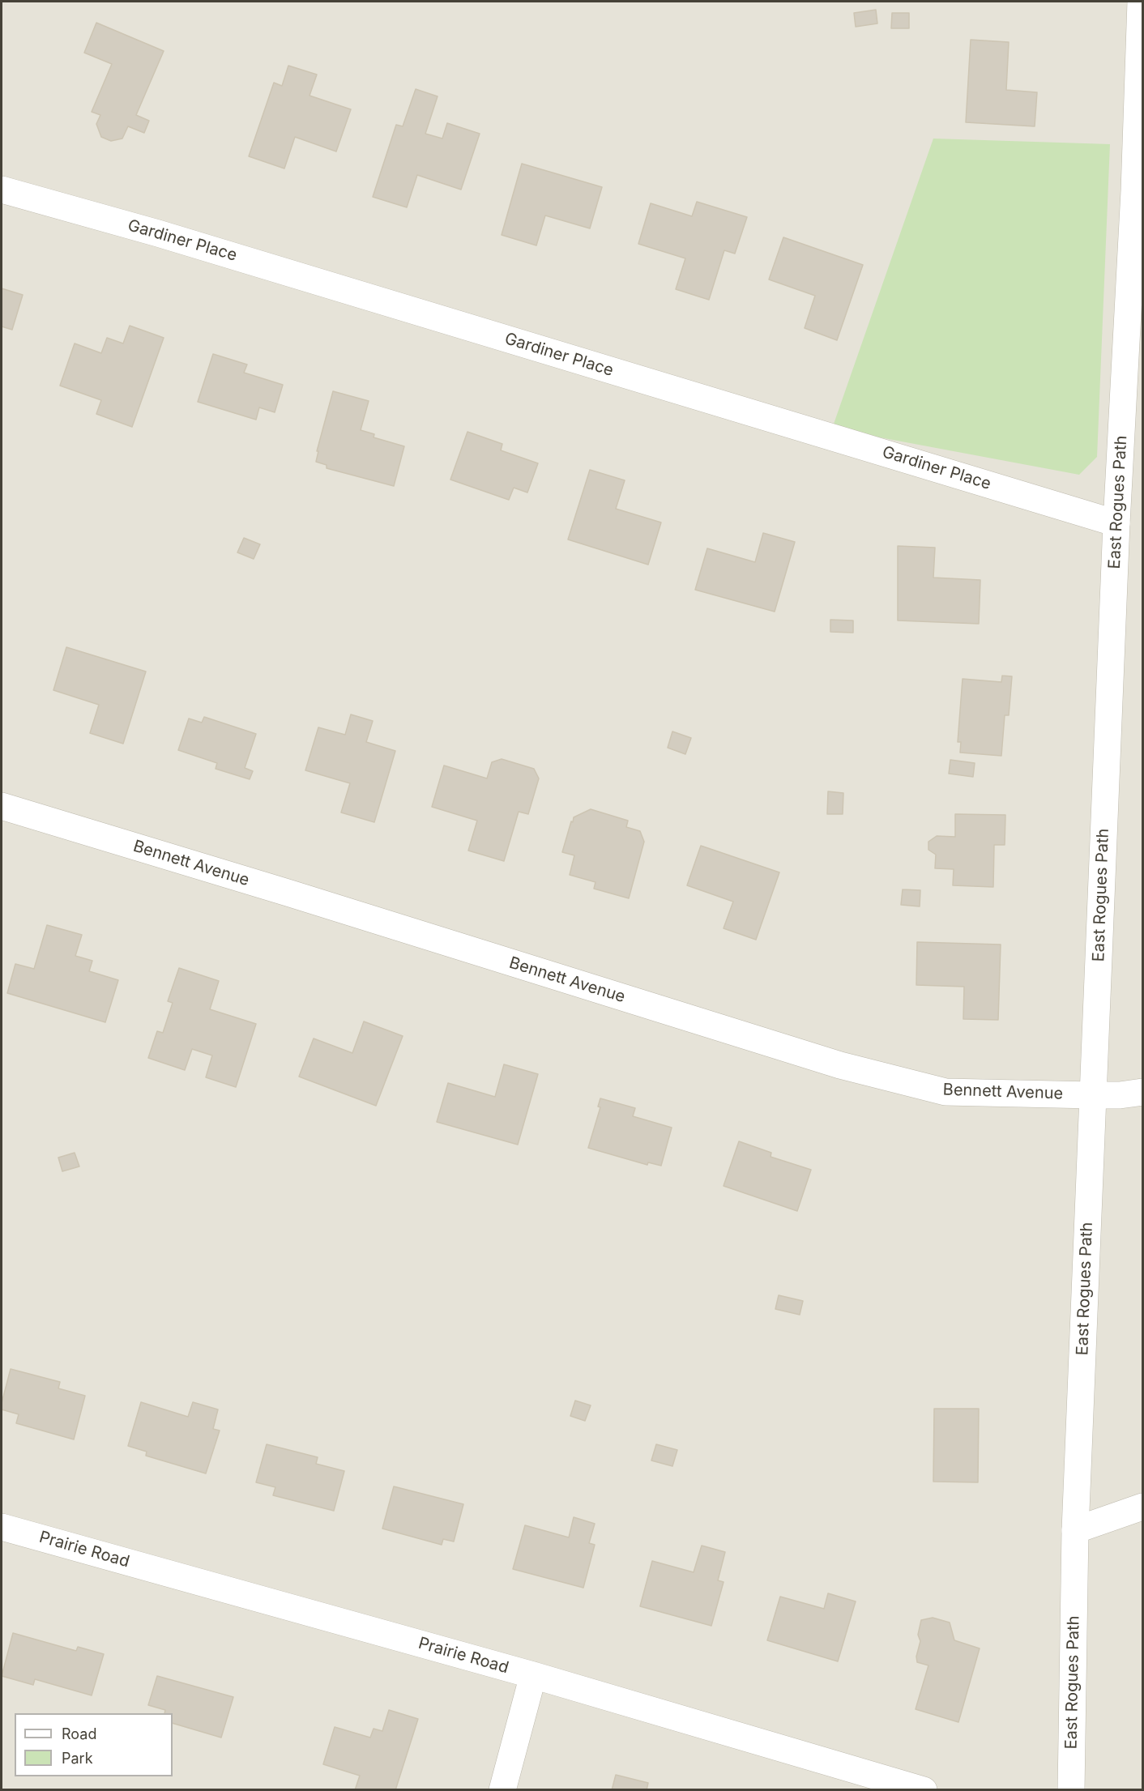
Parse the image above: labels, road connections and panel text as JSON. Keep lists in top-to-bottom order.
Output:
{
  "streets": {
    "street": [
      "Gardiner Place",
      "East Rogues Path",
      "Bennett Avenue",
      "Prairie Road"
    ]
  },
  "crossings": [
    ["Gardiner Place", "East Rogues Path"],
    ["East Rogues Path", "Bennett Avenue"]
  ],
  "legend": ["Road", "Park"]
}
